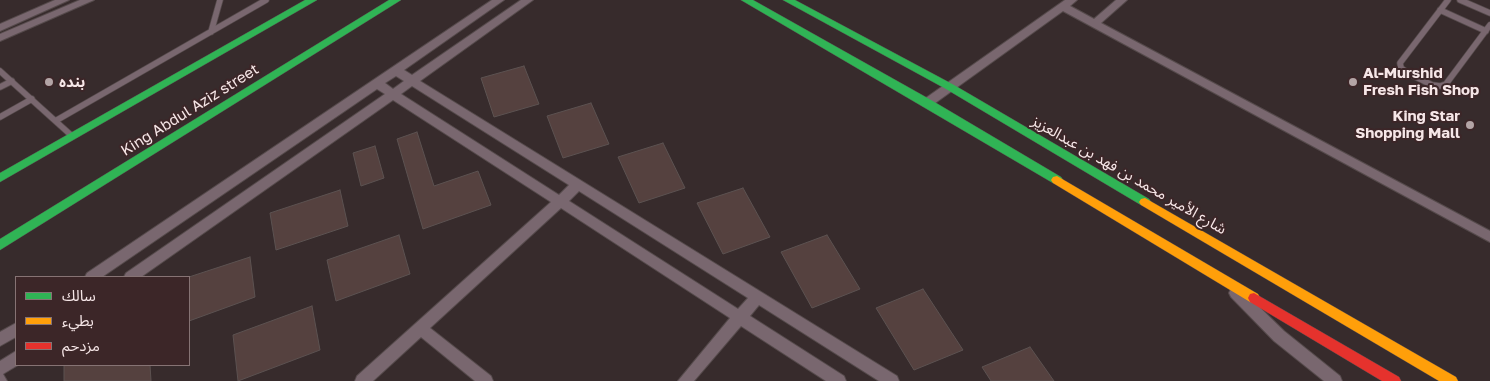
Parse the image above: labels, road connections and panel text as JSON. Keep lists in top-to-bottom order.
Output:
{
  "streets": {
    "main road": ["King Abdul Aziz street", "شارع الأمير محمد بن فهد بن عبدالعزيز"]
  },
  "places": ["بنده", "Al-Murshid Fresh Fish Shop", "King Star Shopping Mall"],
  "legend": ["سالك", "بطيء", "مزدحم"]
}
